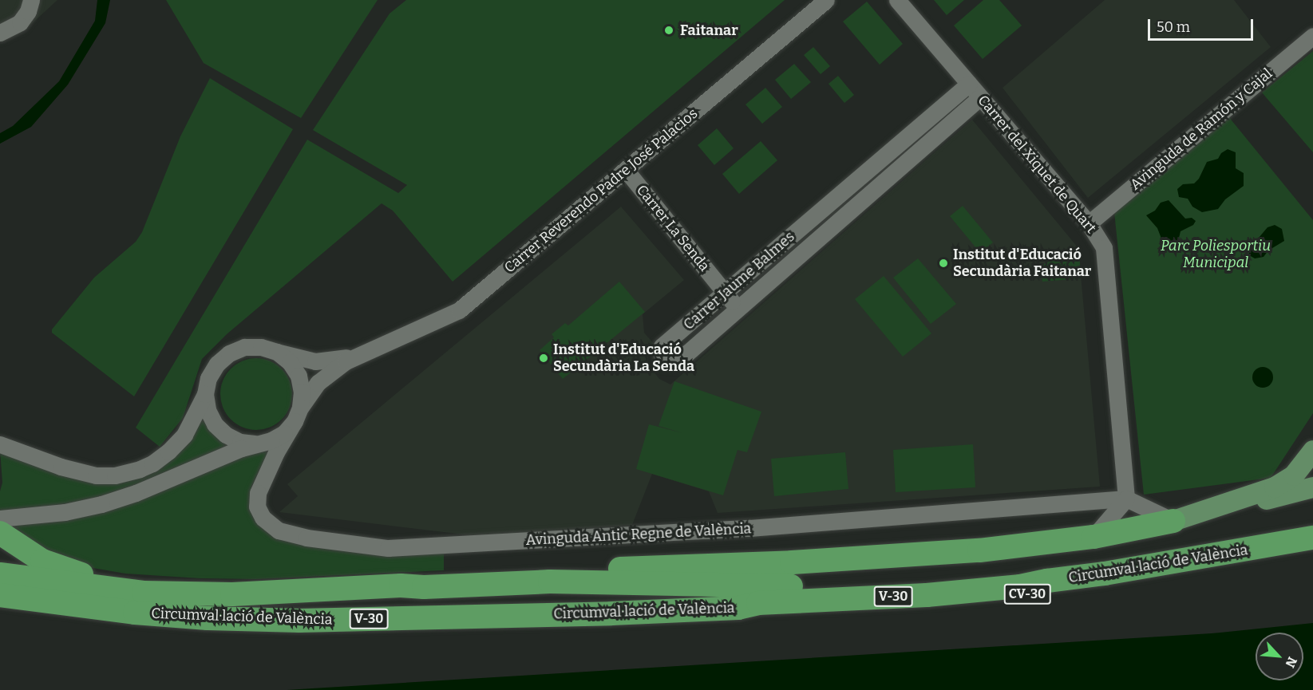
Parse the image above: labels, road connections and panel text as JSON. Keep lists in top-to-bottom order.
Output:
{
  "streets": {
    "highway": ["Circumval·lació de València", "CV-30", "V-30"],
    "street": [
      "Avinguda de Ramón y Cajal",
      "Carrer del Xiquet de Quart",
      "Carrer Reverendo Padre José Palacios",
      "Carrer La Senda",
      "Carrer Jaume Balmes",
      "Avinguda Antic Regne de València"
    ]
  },
  "crossings": [
    ["Avinguda de Ramón y Cajal", "Carrer del Xiquet de Quart"],
    ["Carrer del Xiquet de Quart", "Carrer Jaume Balmes"],
    ["Carrer del Xiquet de Quart", "Avinguda Antic Regne de València"],
    ["Carrer Reverendo Padre José Palacios", "Carrer La Senda"],
    ["Carrer Reverendo Padre José Palacios", "Avinguda Antic Regne de València"],
    ["Carrer La Senda", "Carrer Jaume Balmes"],
    ["Circumval·lació de València", "CV-30"]
  ],
  "parks": ["Parc Poliesportiu Municipal"],
  "places": ["Faitanar", "Institut d'Educació Secundària Faitanar", "Institut d'Educació Secundària La Senda"],
  "scale_bar": "50 m",
  "north": "bottom right"
}
